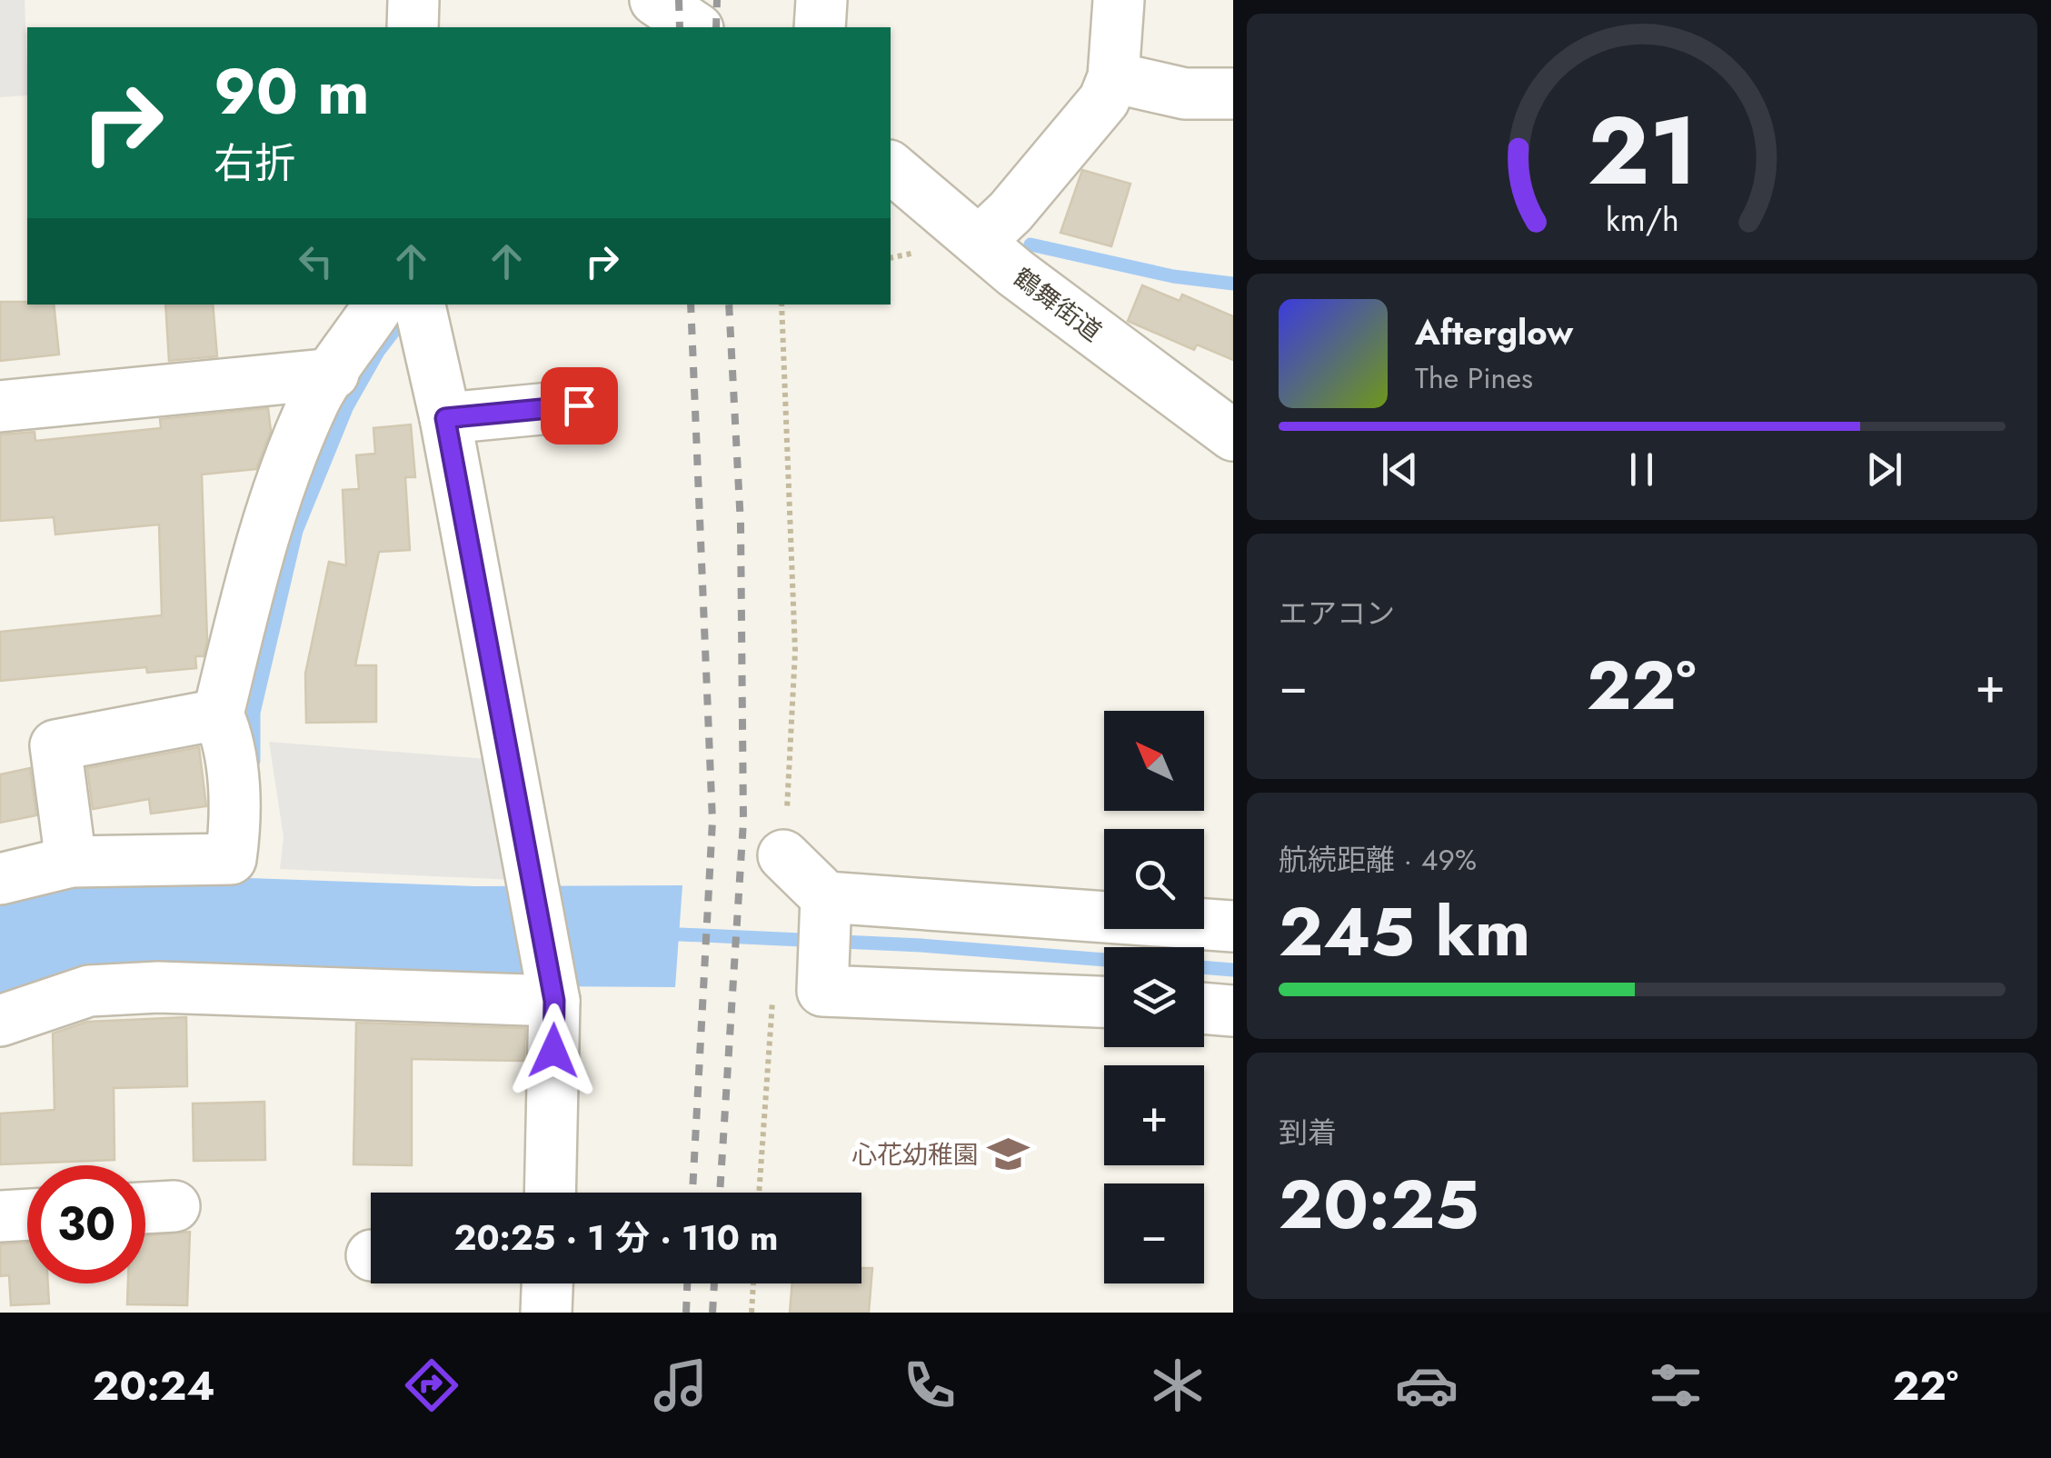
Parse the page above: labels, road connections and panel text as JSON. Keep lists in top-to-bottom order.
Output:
{
  "streets": {
    "street": ["鶴舞街道"]
  },
  "places": {
    "school or university": ["心花幼稚園"]
  },
  "north": "top left",
  "page": {
    "turn": ["90 m", "右折"],
    "song": ["Afterglow", "The Pines"],
    "tile": [
      "エアコン",
      ["航続距離 · 49%", "245 km"],
      ["到着", "20:25"]
    ],
    "heat": ["−", "22°", "+"],
    "map_buttons": ["+", "−"],
    "limit": "30",
    "trip": "20:25 · 1 分 · 110 m",
    "tabs": ["20:24", "22°"],
    "gauge": ["21", "km/h"]
  }
}
